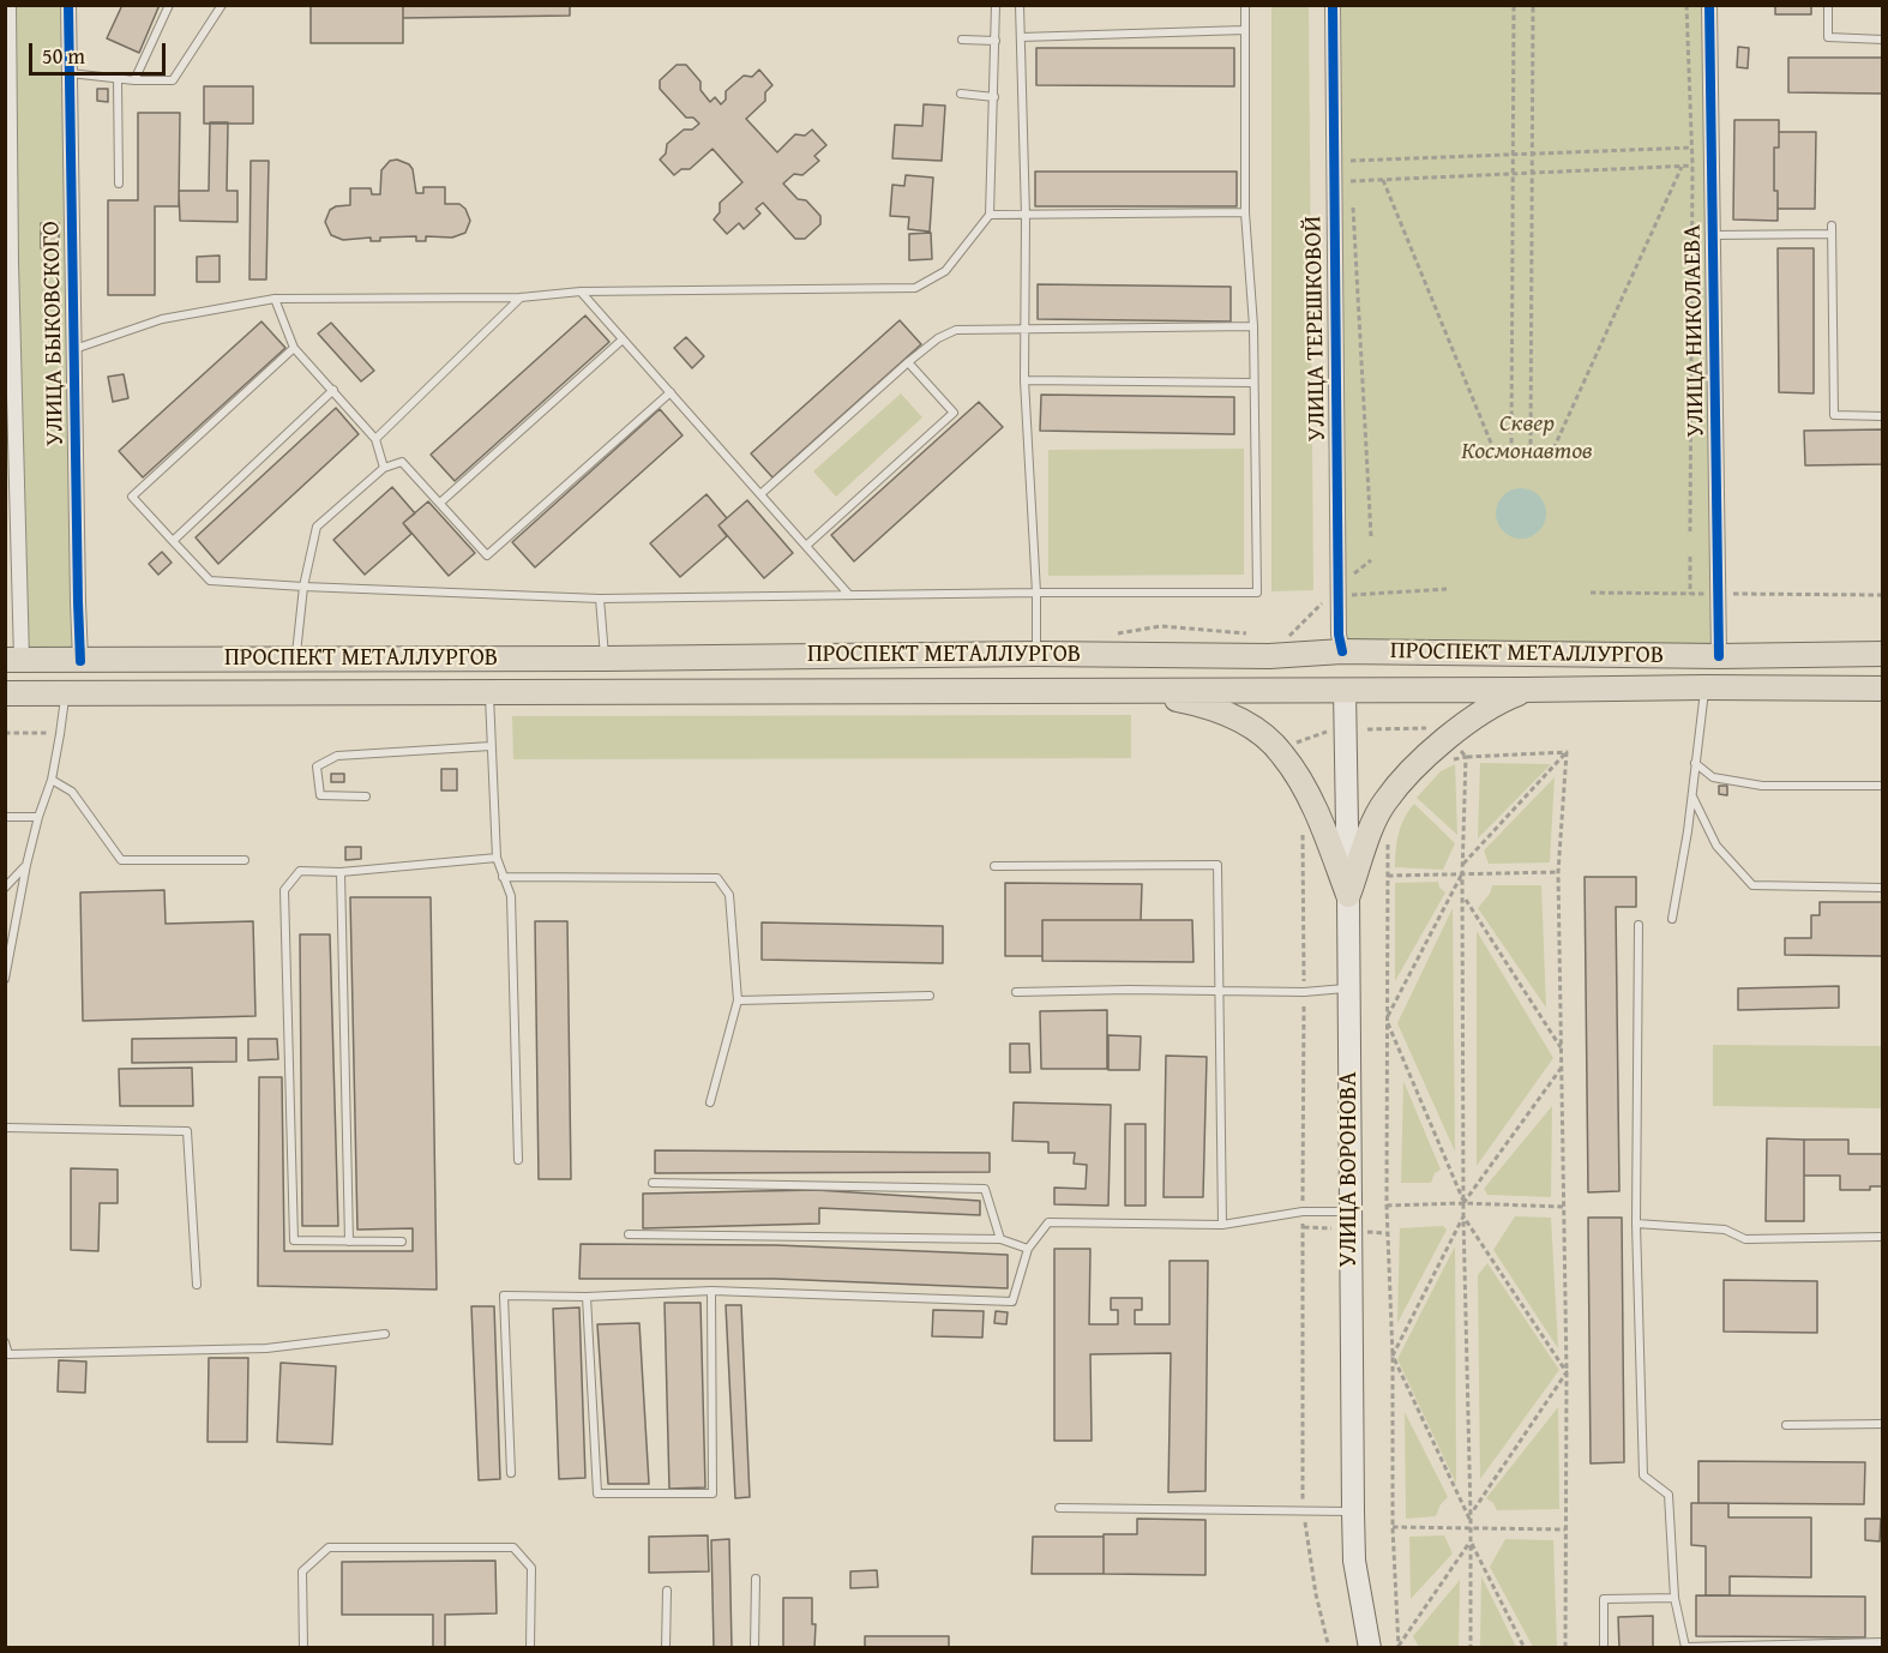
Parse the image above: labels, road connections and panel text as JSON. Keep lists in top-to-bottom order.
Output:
{
  "streets": {
    "main road": ["ПРОСПЕКТ МЕТАЛЛУРГОВ", "УЛИЦА ВОРОНОВА"],
    "street": ["УЛИЦА ТЕРЕШКОВОЙ", "УЛИЦА НИКОЛАЕВА", "УЛИЦА БЫКОВСКОГО"]
  },
  "crossings": [
    ["УЛИЦА ТЕРЕШКОВОЙ", "ПРОСПЕКТ МЕТАЛЛУРГОВ"],
    ["УЛИЦА НИКОЛАЕВА", "ПРОСПЕКТ МЕТАЛЛУРГОВ"],
    ["УЛИЦА БЫКОВСКОГО", "ПРОСПЕКТ МЕТАЛЛУРГОВ"],
    ["ПРОСПЕКТ МЕТАЛЛУРГОВ", "УЛИЦА ВОРОНОВА"]
  ],
  "parks": ["Сквер Космонавтов"],
  "scale_bar": "50 m"
}
